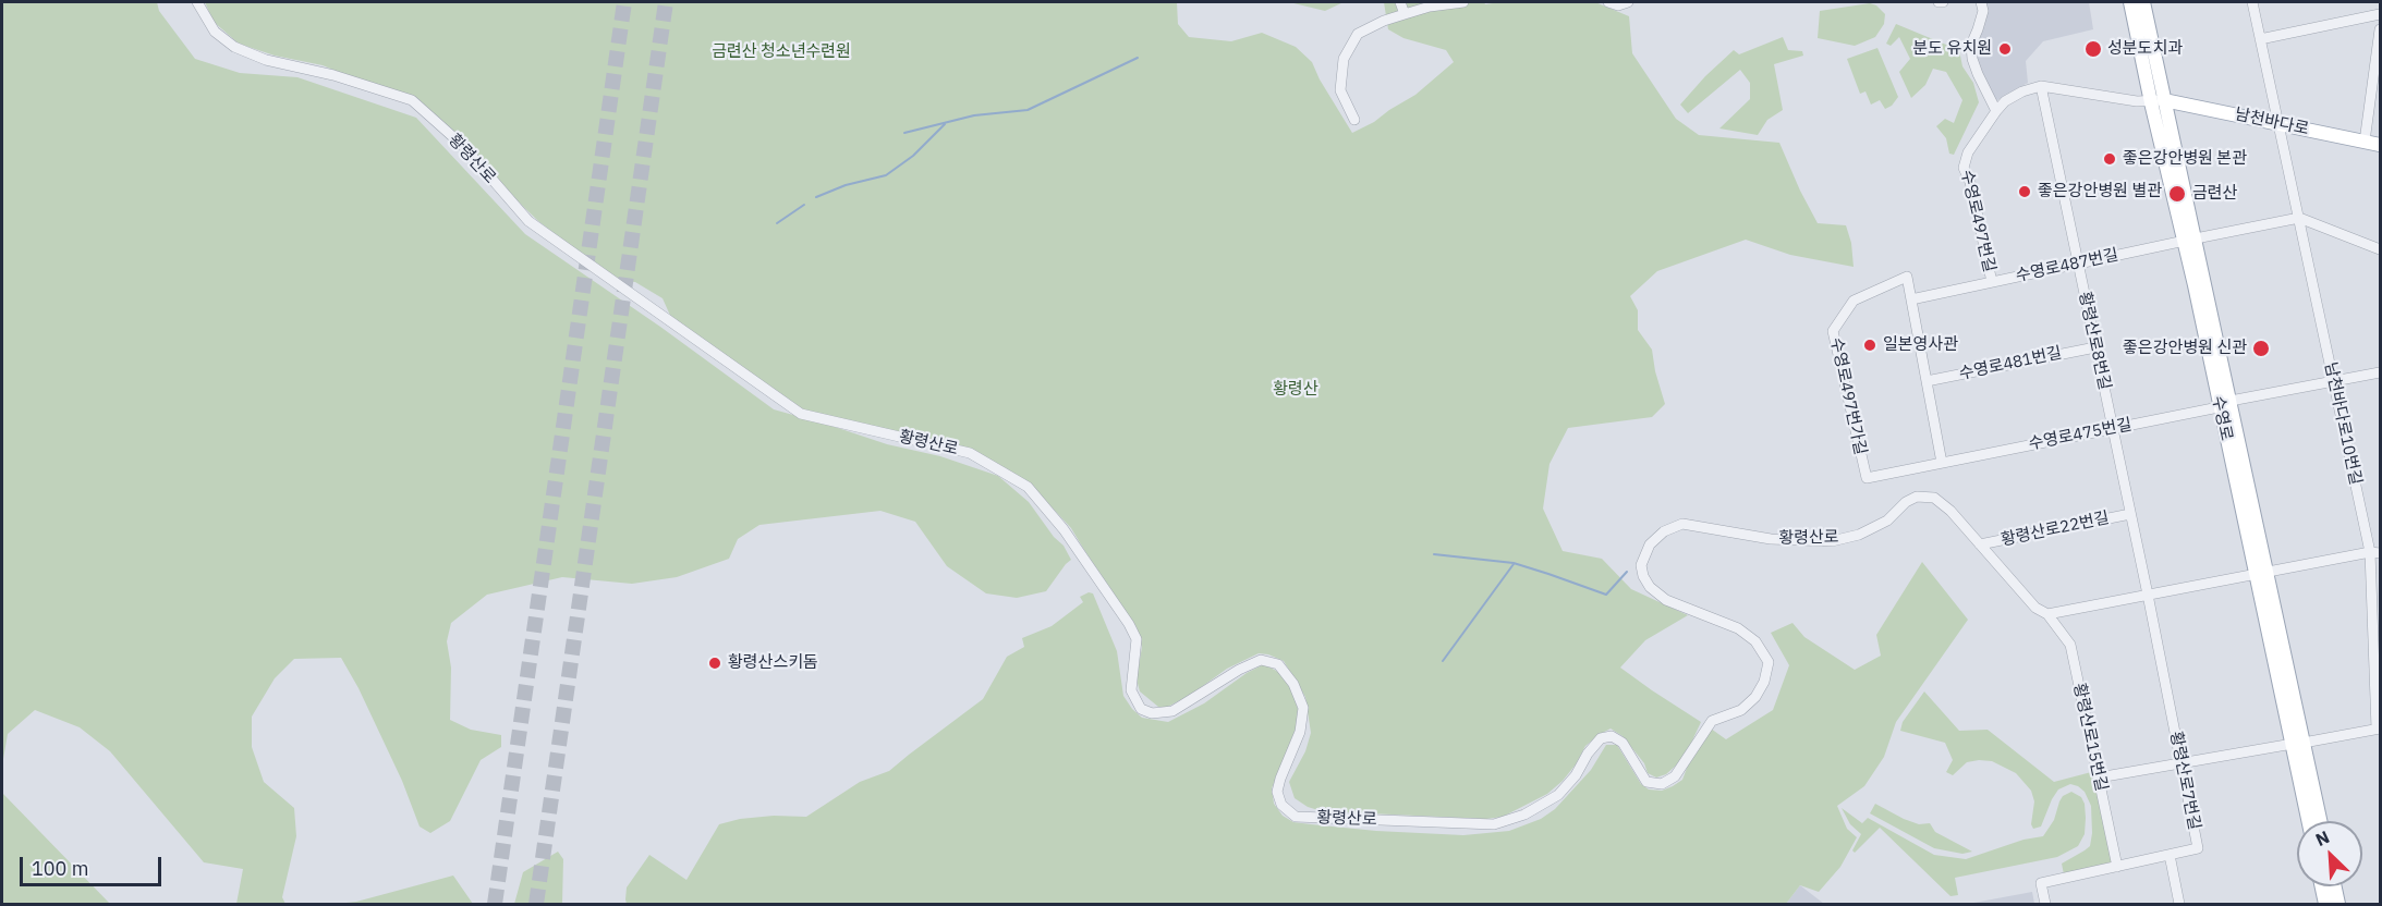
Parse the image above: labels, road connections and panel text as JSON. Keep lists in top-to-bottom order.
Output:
{
  "streets": {
    "main road": ["남천바다로", "수영로"],
    "street": [
      "황령산로",
      "수영로497번길",
      "수영로487번길",
      "황령산로8번길",
      "수영로481번길",
      "수영로497번가길",
      "남천바다로10번길",
      "수영로475번길",
      "황령산로22번길",
      "황령산로15번길",
      "황령산로7번길"
    ]
  },
  "crossings": [
    ["남천바다로", "수영로"],
    ["남천바다로", "남천바다로10번길"],
    ["황령산로", "황령산로22번길"],
    ["황령산로", "황령산로15번길"],
    ["수영로497번길", "수영로487번길"],
    ["수영로497번길", "황령산로8번길"],
    ["수영로487번길", "황령산로8번길"],
    ["수영로487번길", "수영로497번가길"],
    ["수영로487번길", "수영로"],
    ["수영로487번길", "남천바다로10번길"],
    ["황령산로8번길", "수영로481번길"],
    ["황령산로8번길", "수영로475번길"],
    ["황령산로8번길", "황령산로22번길"],
    ["황령산로8번길", "황령산로7번길"],
    ["수영로497번가길", "수영로475번길"],
    ["수영로", "수영로475번길"],
    ["남천바다로10번길", "수영로475번길"],
    ["황령산로15번길", "황령산로7번길"]
  ],
  "parks": ["금련산 청소년수련원", "황령산"],
  "places": [
    "분도 유치원",
    "성분도치과",
    "좋은강안병원 본관",
    "좋은강안병원 별관",
    "금련산",
    "일본영사관",
    "좋은강안병원 신관",
    "황령산스키돔"
  ],
  "scale_bar": "100 m",
  "north": "top left"
}
